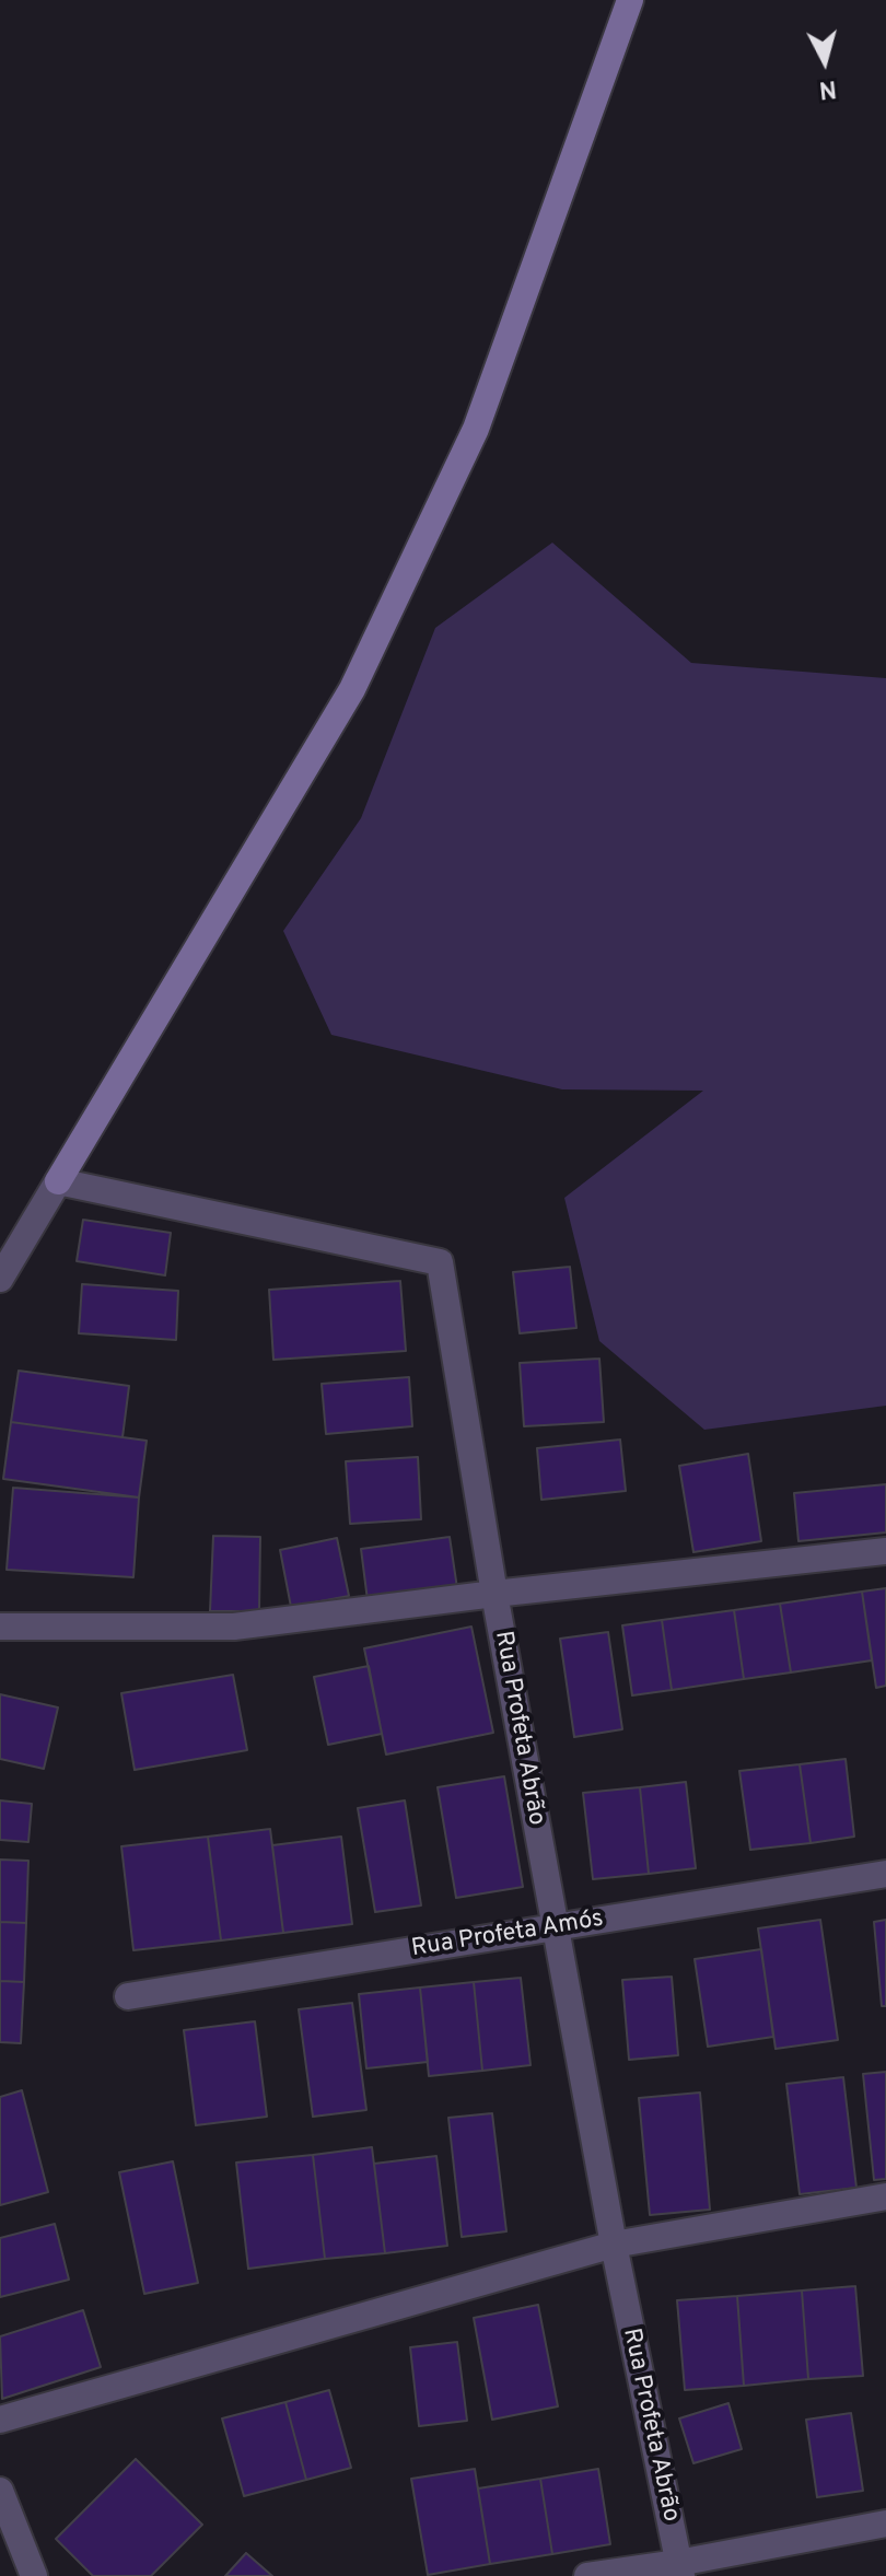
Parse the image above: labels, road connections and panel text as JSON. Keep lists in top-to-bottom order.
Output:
{
  "streets": {
    "street": ["Rua Profeta Abrão", "Rua Profeta Amós"]
  },
  "crossings": [
    ["Rua Profeta Abrão", "Rua Profeta Amós"]
  ],
  "north": "bottom"
}
